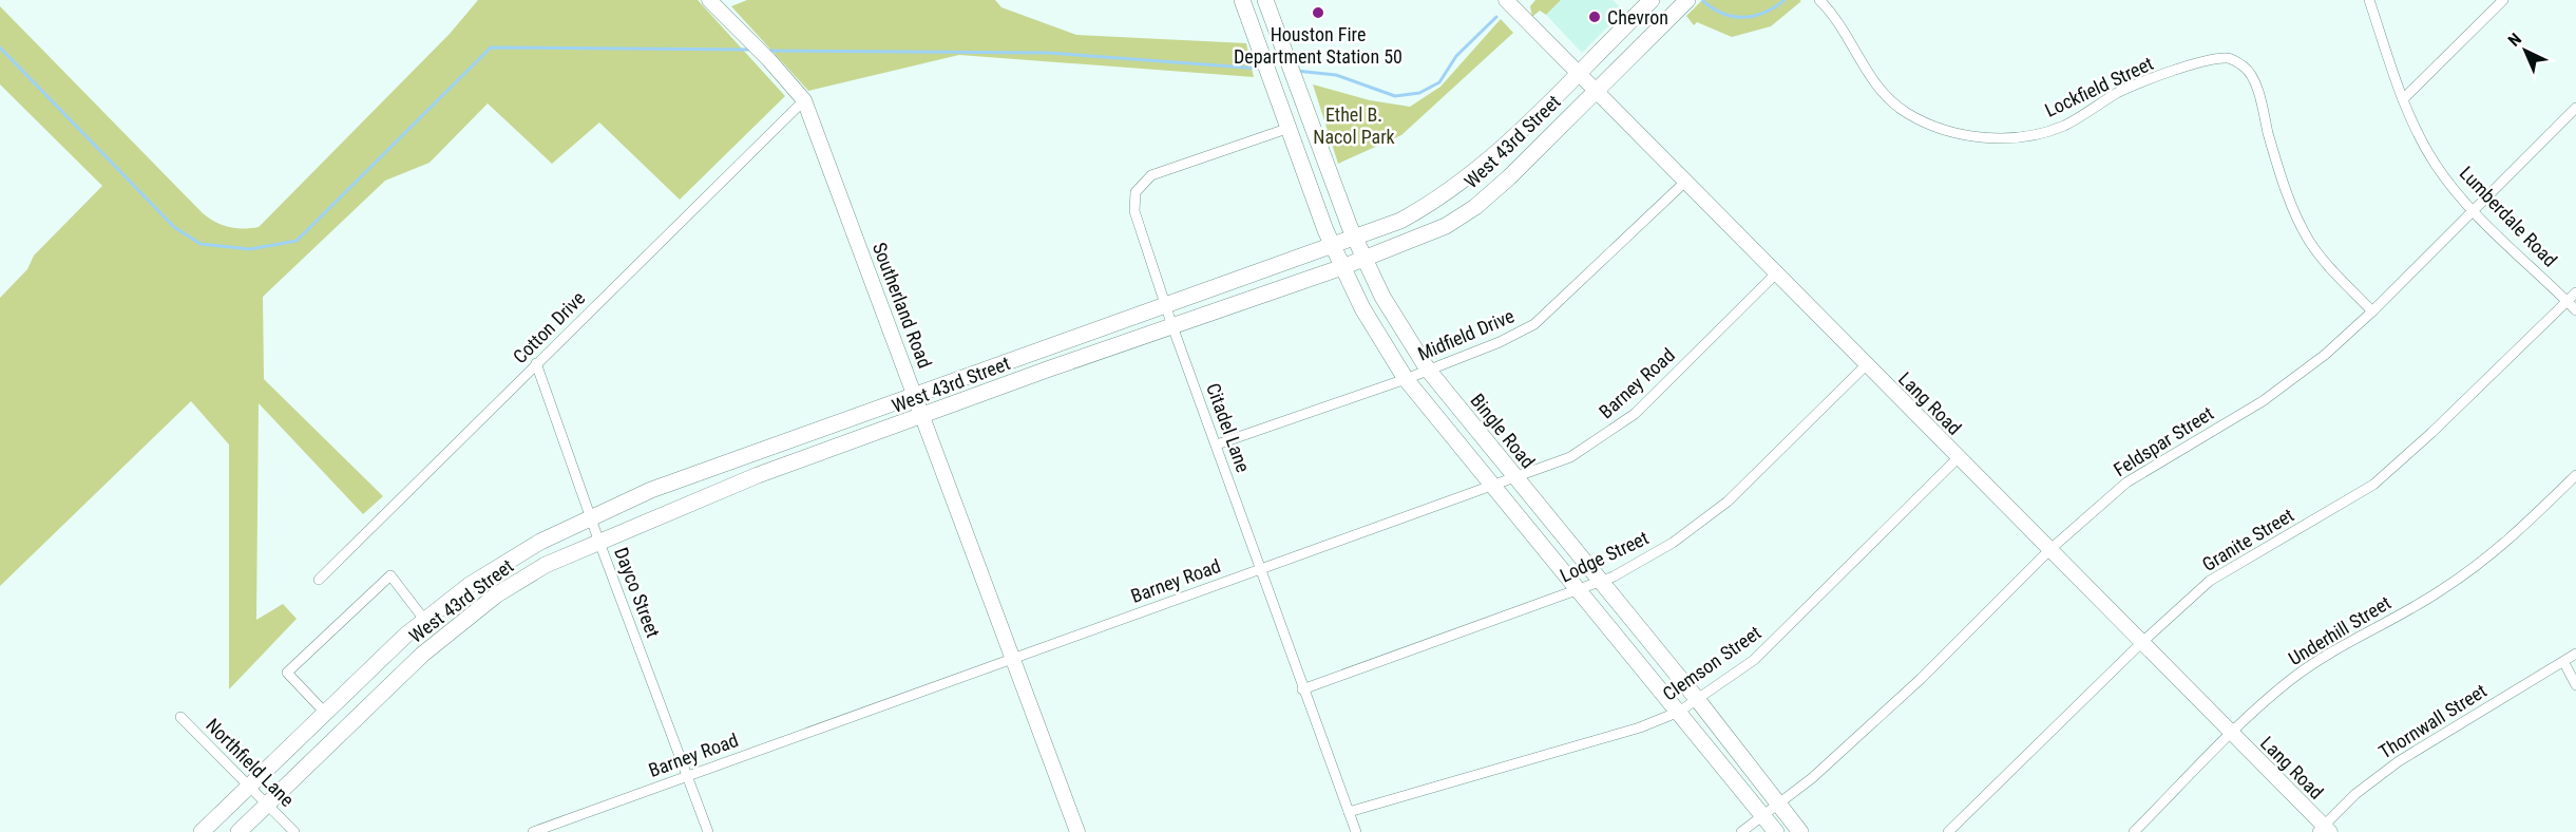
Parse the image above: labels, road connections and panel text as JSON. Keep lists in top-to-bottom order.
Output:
{
  "streets": {
    "main road": ["West 43rd Street", "Bingle Road"],
    "street": [
      "Lockfield Street",
      "Lumberdale Road",
      "Southerland Road",
      "Cotton Drive",
      "Midfield Drive",
      "Barney Road",
      "Lang Road",
      "Citadel Lane",
      "Feldspar Street",
      "Granite Street",
      "Lodge Street",
      "Dayco Street",
      "Underhill Street",
      "Clemson Street",
      "Thornwall Street",
      "Northfield Lane"
    ]
  },
  "crossings": [
    ["Lockfield Street", "Feldspar Street"],
    ["West 43rd Street", "Southerland Road"],
    ["West 43rd Street", "Lang Road"],
    ["West 43rd Street", "Citadel Lane"],
    ["West 43rd Street", "Bingle Road"],
    ["West 43rd Street", "Dayco Street"],
    ["West 43rd Street", "Northfield Lane"],
    ["Lumberdale Road", "Feldspar Street"],
    ["Lumberdale Road", "Granite Street"],
    ["Southerland Road", "Cotton Drive"],
    ["Southerland Road", "Barney Road"],
    ["Cotton Drive", "Dayco Street"],
    ["Midfield Drive", "Lang Road"],
    ["Midfield Drive", "Citadel Lane"],
    ["Midfield Drive", "Bingle Road"],
    ["Barney Road", "Lang Road"],
    ["Barney Road", "Citadel Lane"],
    ["Barney Road", "Bingle Road"],
    ["Barney Road", "Dayco Street"],
    ["Lang Road", "Feldspar Street"],
    ["Lang Road", "Granite Street"],
    ["Lang Road", "Lodge Street"],
    ["Lang Road", "Underhill Street"],
    ["Lang Road", "Clemson Street"],
    ["Lang Road", "Thornwall Street"],
    ["Citadel Lane", "Lodge Street"],
    ["Citadel Lane", "Clemson Street"],
    ["Bingle Road", "Feldspar Street"],
    ["Bingle Road", "Lodge Street"],
    ["Bingle Road", "Clemson Street"]
  ],
  "parks": ["Ethel B. Nacol Park"],
  "places": ["Houston Fire Department Station 50", "Chevron"],
  "north": "top left"
}
